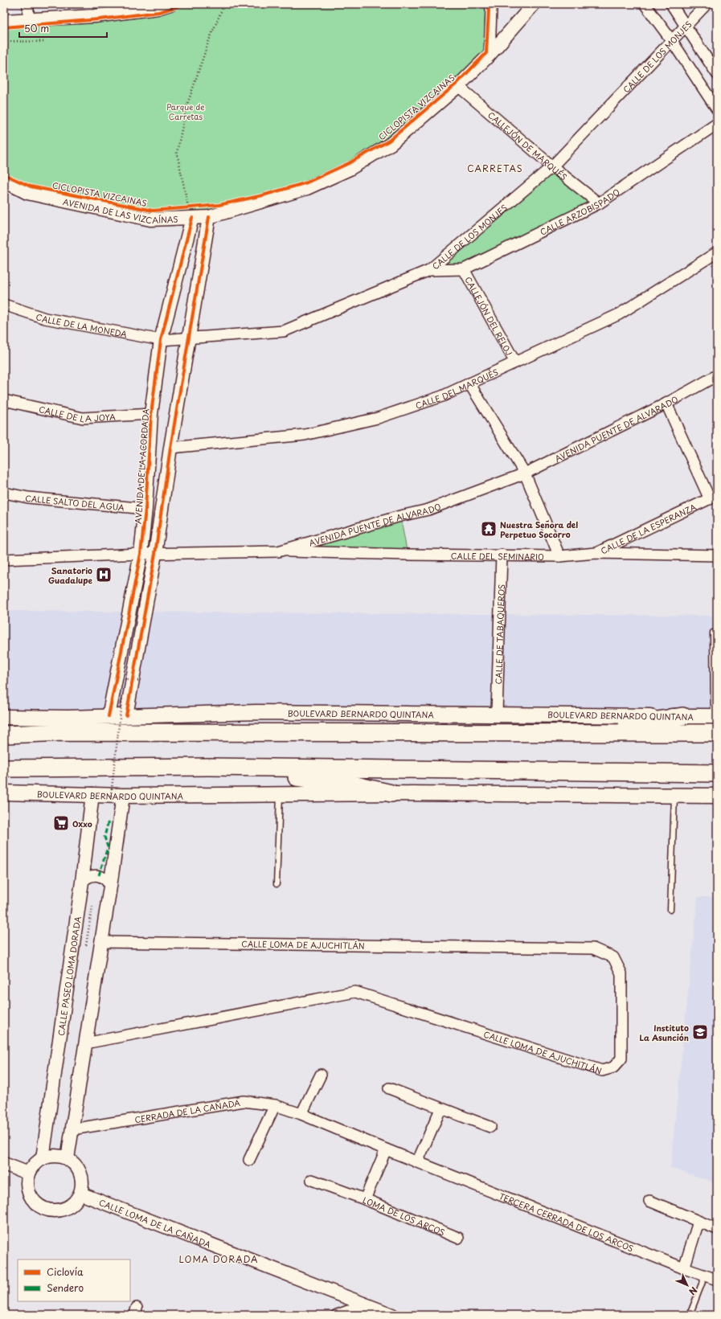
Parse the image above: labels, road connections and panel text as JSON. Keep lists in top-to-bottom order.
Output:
{
  "streets": {
    "main road": ["BOULEVARD BERNARDO QUINTANA"],
    "street": [
      "CALLE DE LOS MONJES",
      "CALLEJÓN DE MARQUÉS",
      "AVENIDA DE LAS VIZCAÍNAS",
      "CALLE ARZOBISPADO",
      "CALLEJÓN DEL RELOJ",
      "CALLE DE LA MONEDA",
      "CALLE DEL MARQUÉS",
      "CALLE DE LA JOYA",
      "AVENIDA PUENTE DE ALVARADO",
      "AVENIDA DE LA ACORDADA",
      "CALLE SALTO DEL AGUA",
      "CALLE DE LA ESPERANZA",
      "CALLE DEL SEMINARIO",
      "CALLE DE TABAQUEROS",
      "CALLE LOMA DE AJUCHITLÁN",
      "CALLE PASEO LOMA DORADA",
      "CERRADA DE LA CAÑADA",
      "LOMA DE LOS ARCOS",
      "TERCERA CERRADA DE LOS ARCOS",
      "CALLE LOMA DE LA CAÑADA"
    ],
    "cycle path": ["CICLOPISTA VIZCAINAS"]
  },
  "crossings": [
    ["CALLE DE LOS MONJES", "CALLEJÓN DE MARQUÉS"],
    ["CALLE DE LOS MONJES", "CALLE ARZOBISPADO"],
    ["CALLE DE LOS MONJES", "CALLE DE LA MONEDA"],
    ["CALLE DE LOS MONJES", "AVENIDA DE LA ACORDADA"],
    ["CALLEJÓN DE MARQUÉS", "AVENIDA DE LAS VIZCAÍNAS"],
    ["CALLEJÓN DE MARQUÉS", "CALLE ARZOBISPADO"],
    ["AVENIDA DE LAS VIZCAÍNAS", "AVENIDA DE LA ACORDADA"],
    ["CALLE ARZOBISPADO", "CALLEJÓN DEL RELOJ"],
    ["CALLEJÓN DEL RELOJ", "CALLE DEL MARQUÉS"],
    ["CALLE DE LA MONEDA", "AVENIDA DE LA ACORDADA"],
    ["CALLE DE LA JOYA", "AVENIDA DE LA ACORDADA"],
    ["AVENIDA PUENTE DE ALVARADO", "AVENIDA DE LA ACORDADA"],
    ["AVENIDA PUENTE DE ALVARADO", "CALLE DEL SEMINARIO"],
    ["AVENIDA DE LA ACORDADA", "CALLE SALTO DEL AGUA"],
    ["AVENIDA DE LA ACORDADA", "BOULEVARD BERNARDO QUINTANA"],
    ["CALLE DE LA ESPERANZA", "CALLE DEL SEMINARIO"],
    ["CALLE DEL SEMINARIO", "CALLE DE TABAQUEROS"],
    ["CALLE DE TABAQUEROS", "BOULEVARD BERNARDO QUINTANA"],
    ["BOULEVARD BERNARDO QUINTANA", "CALLE PASEO LOMA DORADA"],
    ["CALLE PASEO LOMA DORADA", "CALLE LOMA DE LA CAÑADA"],
    ["CERRADA DE LA CAÑADA", "TERCERA CERRADA DE LOS ARCOS"],
    ["LOMA DE LOS ARCOS", "TERCERA CERRADA DE LOS ARCOS"]
  ],
  "districts": ["CARRETAS", "LOMA DORADA"],
  "parks": ["Parque de Carretas"],
  "places": {
    "temple": ["Nuestra Señora del Perpetuo Socorro"],
    "hospital": ["Sanatorio Guadalupe"],
    "supermarket": ["Oxxo"],
    "school or university": ["Instituto La Asunción"]
  },
  "legend": ["Ciclovía", "Sendero"],
  "scale_bar": "50 m",
  "north": "bottom right"
}
